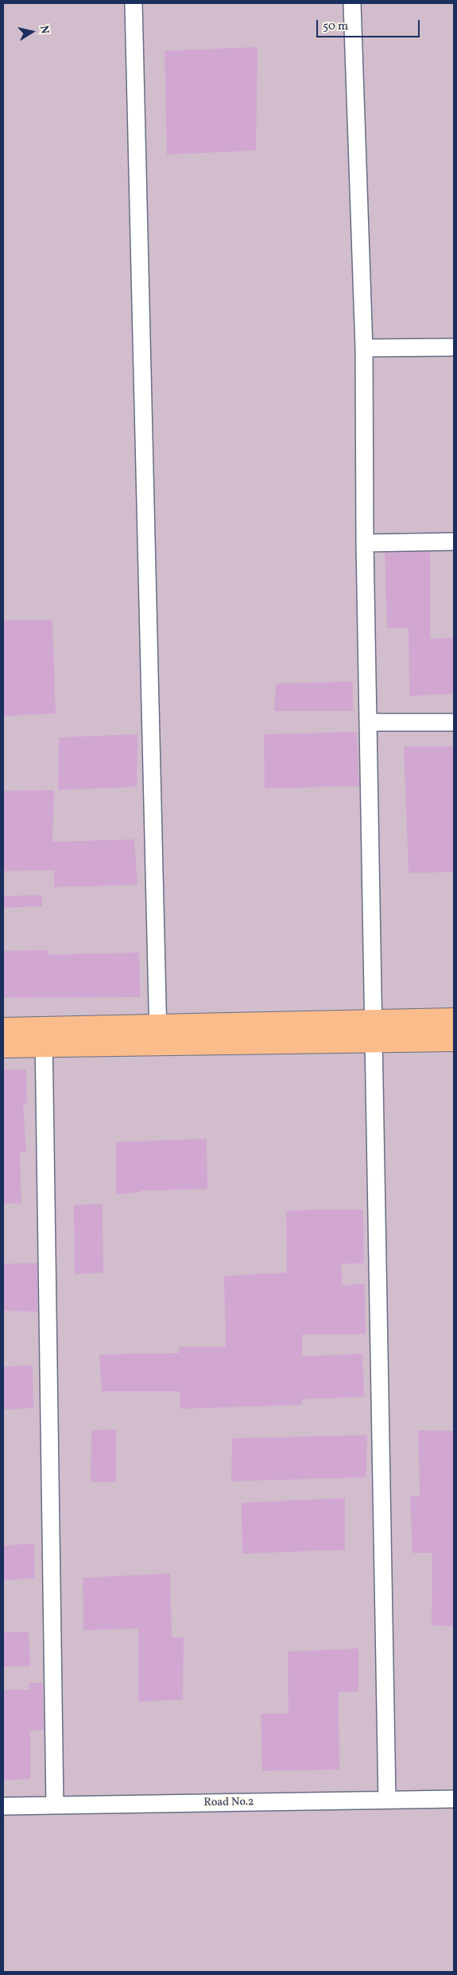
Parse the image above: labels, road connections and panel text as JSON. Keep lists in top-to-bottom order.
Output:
{
  "streets": {
    "street": ["Road No.2"]
  },
  "scale_bar": "50 m",
  "north": "right"
}
